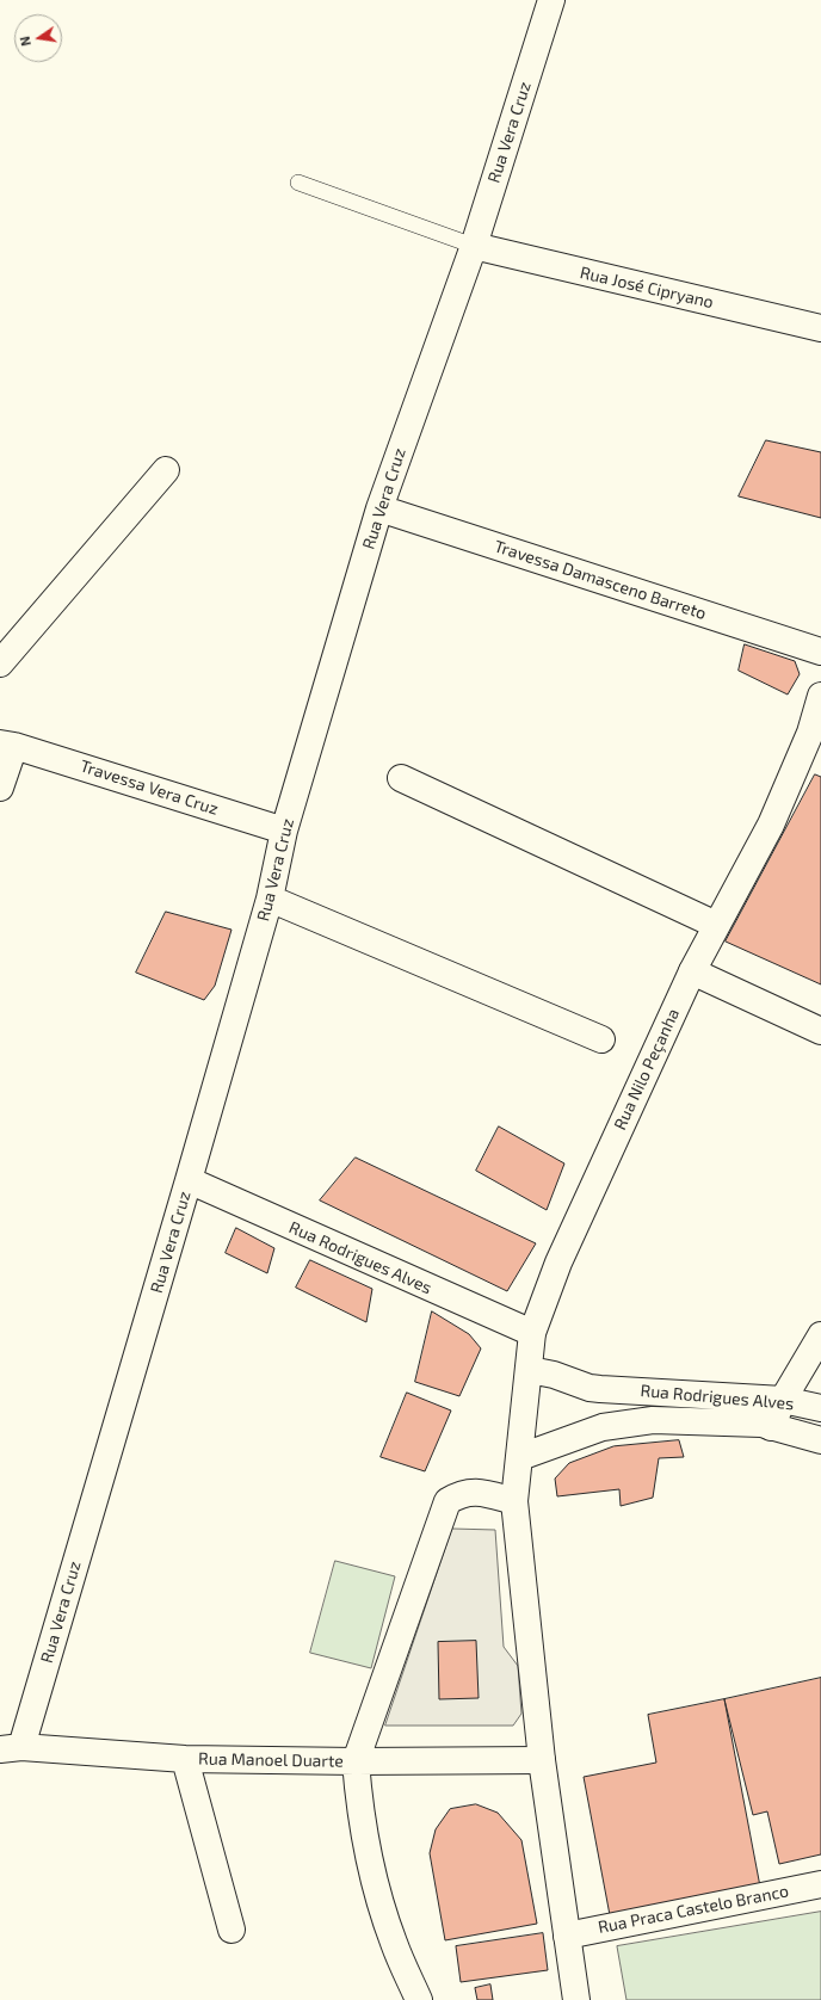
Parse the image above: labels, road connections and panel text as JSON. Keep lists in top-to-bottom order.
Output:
{
  "streets": {
    "street": [
      "Rua Vera Cruz",
      "Rua José Cipryano",
      "Travessa Damasceno Barreto",
      "Travessa Vera Cruz",
      "Rua Nilo Peçanha",
      "Rua Rodrigues Alves",
      "Rua Manoel Duarte",
      "Rua Praca Castelo Branco"
    ]
  },
  "crossings": [
    ["Rua Vera Cruz", "Rua José Cipryano"],
    ["Rua Vera Cruz", "Travessa Damasceno Barreto"],
    ["Rua Vera Cruz", "Travessa Vera Cruz"],
    ["Rua Vera Cruz", "Rua Rodrigues Alves"],
    ["Rua Vera Cruz", "Rua Manoel Duarte"],
    ["Rua Nilo Peçanha", "Rua Rodrigues Alves"],
    ["Rua Nilo Peçanha", "Rua Manoel Duarte"],
    ["Rua Nilo Peçanha", "Rua Praca Castelo Branco"]
  ],
  "north": "left"
}
